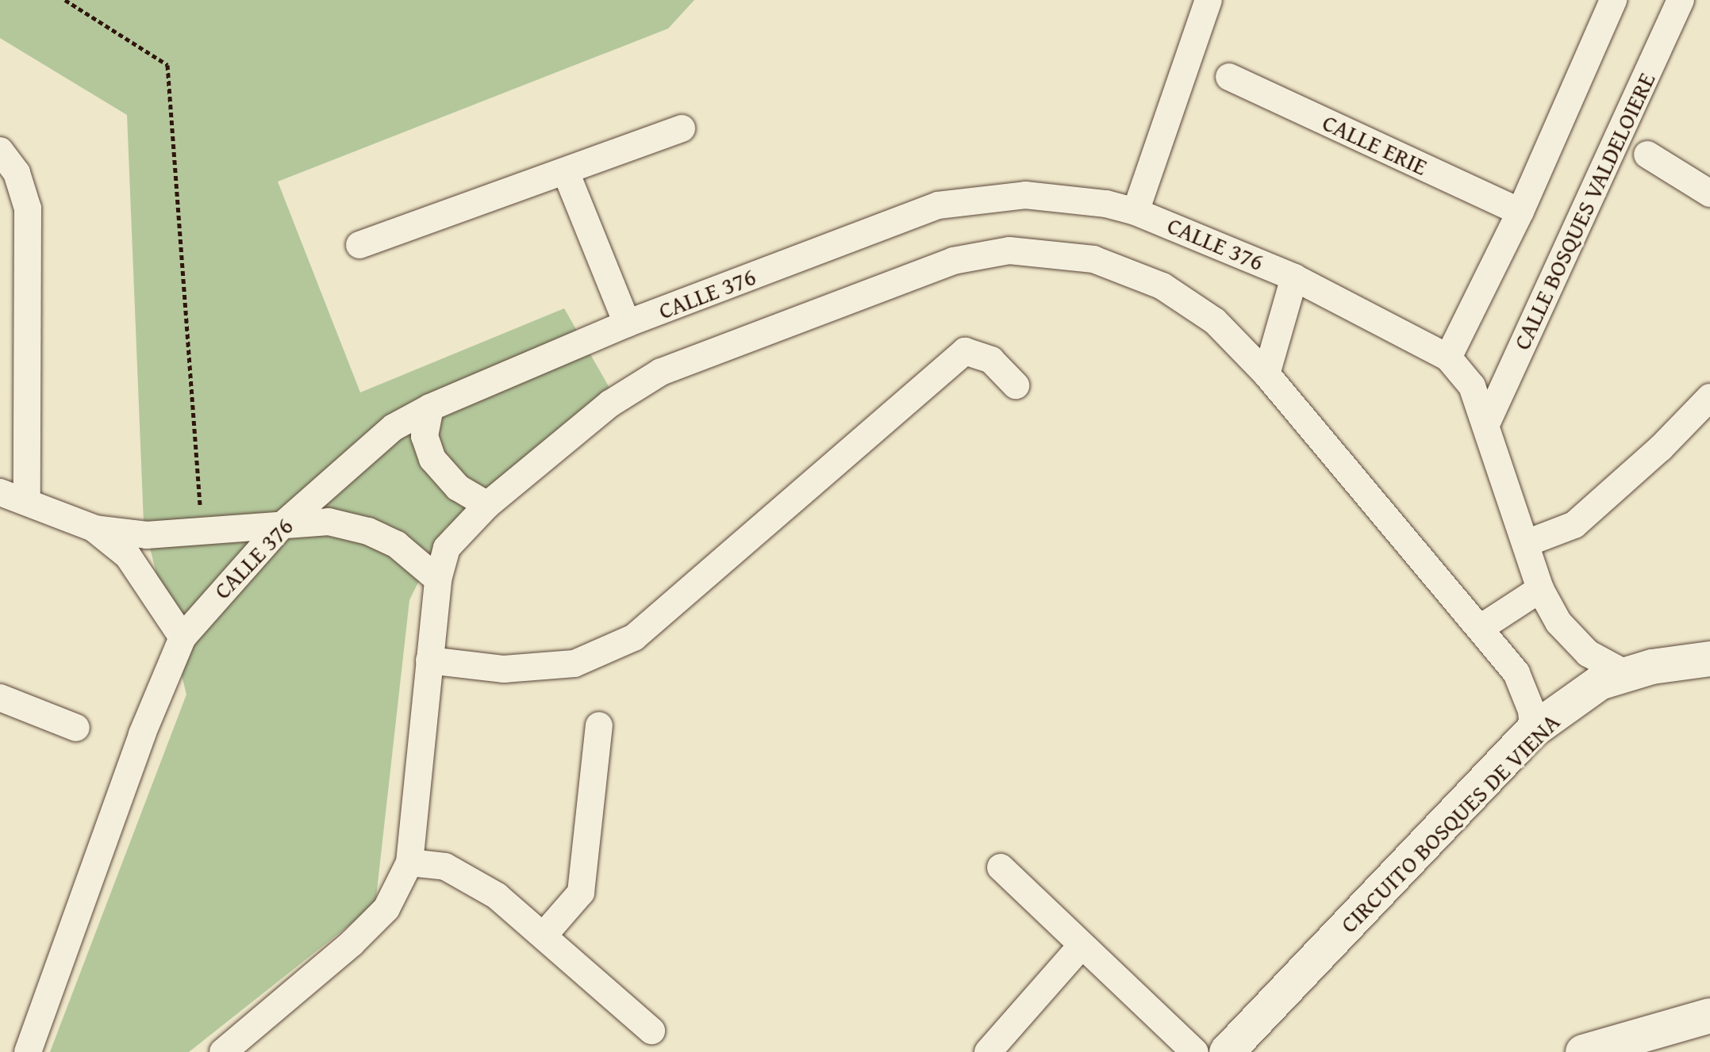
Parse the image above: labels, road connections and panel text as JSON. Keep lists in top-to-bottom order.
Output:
{
  "streets": {
    "main road": ["CIRCUITO BOSQUES DE VIENA"],
    "street": ["CALLE ERIE", "CALLE BOSQUES VALDELOIERE", "CALLE 376"]
  },
  "crossings": [
    ["CALLE BOSQUES VALDELOIERE", "CALLE 376"],
    ["CALLE 376", "CIRCUITO BOSQUES DE VIENA"]
  ]
}
